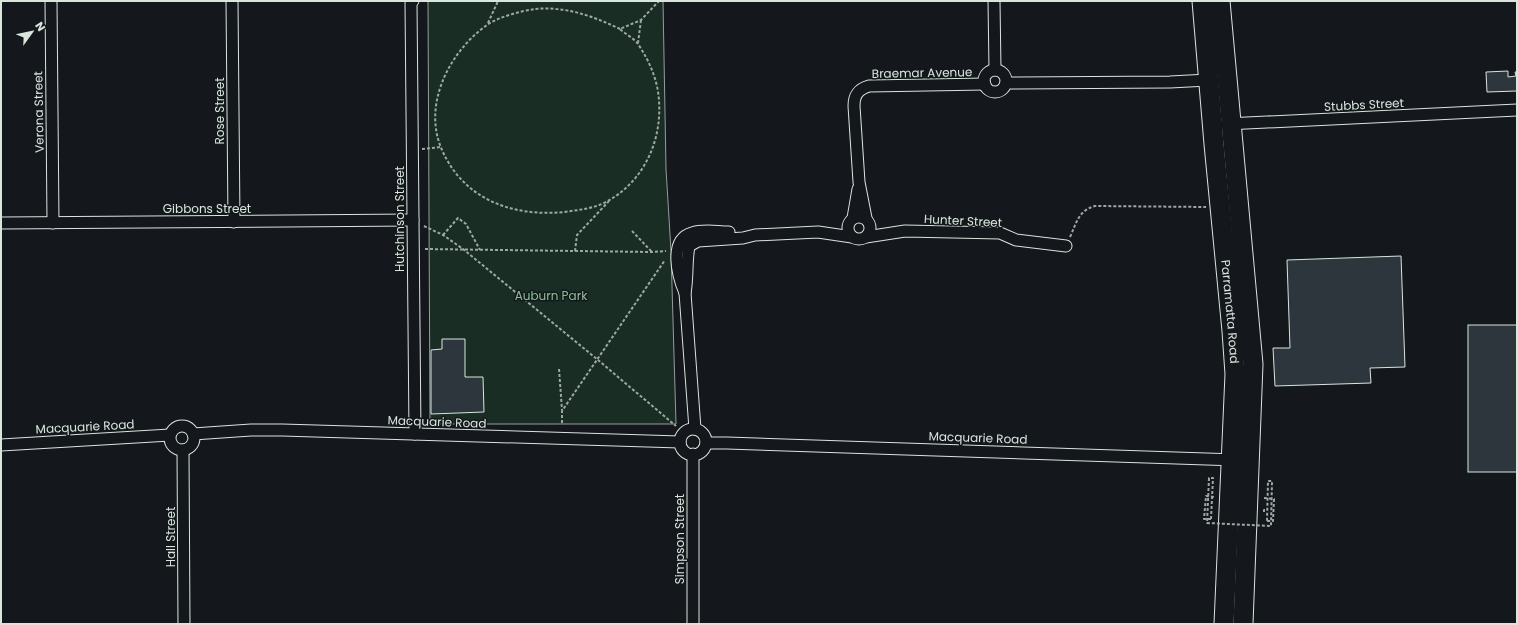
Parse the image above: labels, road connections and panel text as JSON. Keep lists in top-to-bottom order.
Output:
{
  "streets": {
    "highway": ["Parramatta Road"],
    "street": [
      "Braemar Avenue",
      "Stubbs Street",
      "Rose Street",
      "Verona Street",
      "Gibbons Street",
      "Hutchinson Street",
      "Hunter Street",
      "Macquarie Road",
      "Hall Street",
      "Simpson Street"
    ]
  },
  "crossings": [
    ["Braemar Avenue", "Hunter Street"],
    ["Stubbs Street", "Parramatta Road"],
    ["Rose Street", "Gibbons Street"],
    ["Verona Street", "Gibbons Street"],
    ["Gibbons Street", "Hutchinson Street"],
    ["Hutchinson Street", "Macquarie Road"],
    ["Parramatta Road", "Macquarie Road"],
    ["Macquarie Road", "Hall Street"],
    ["Macquarie Road", "Simpson Street"]
  ],
  "parks": ["Auburn Park"],
  "north": "top right"
}
